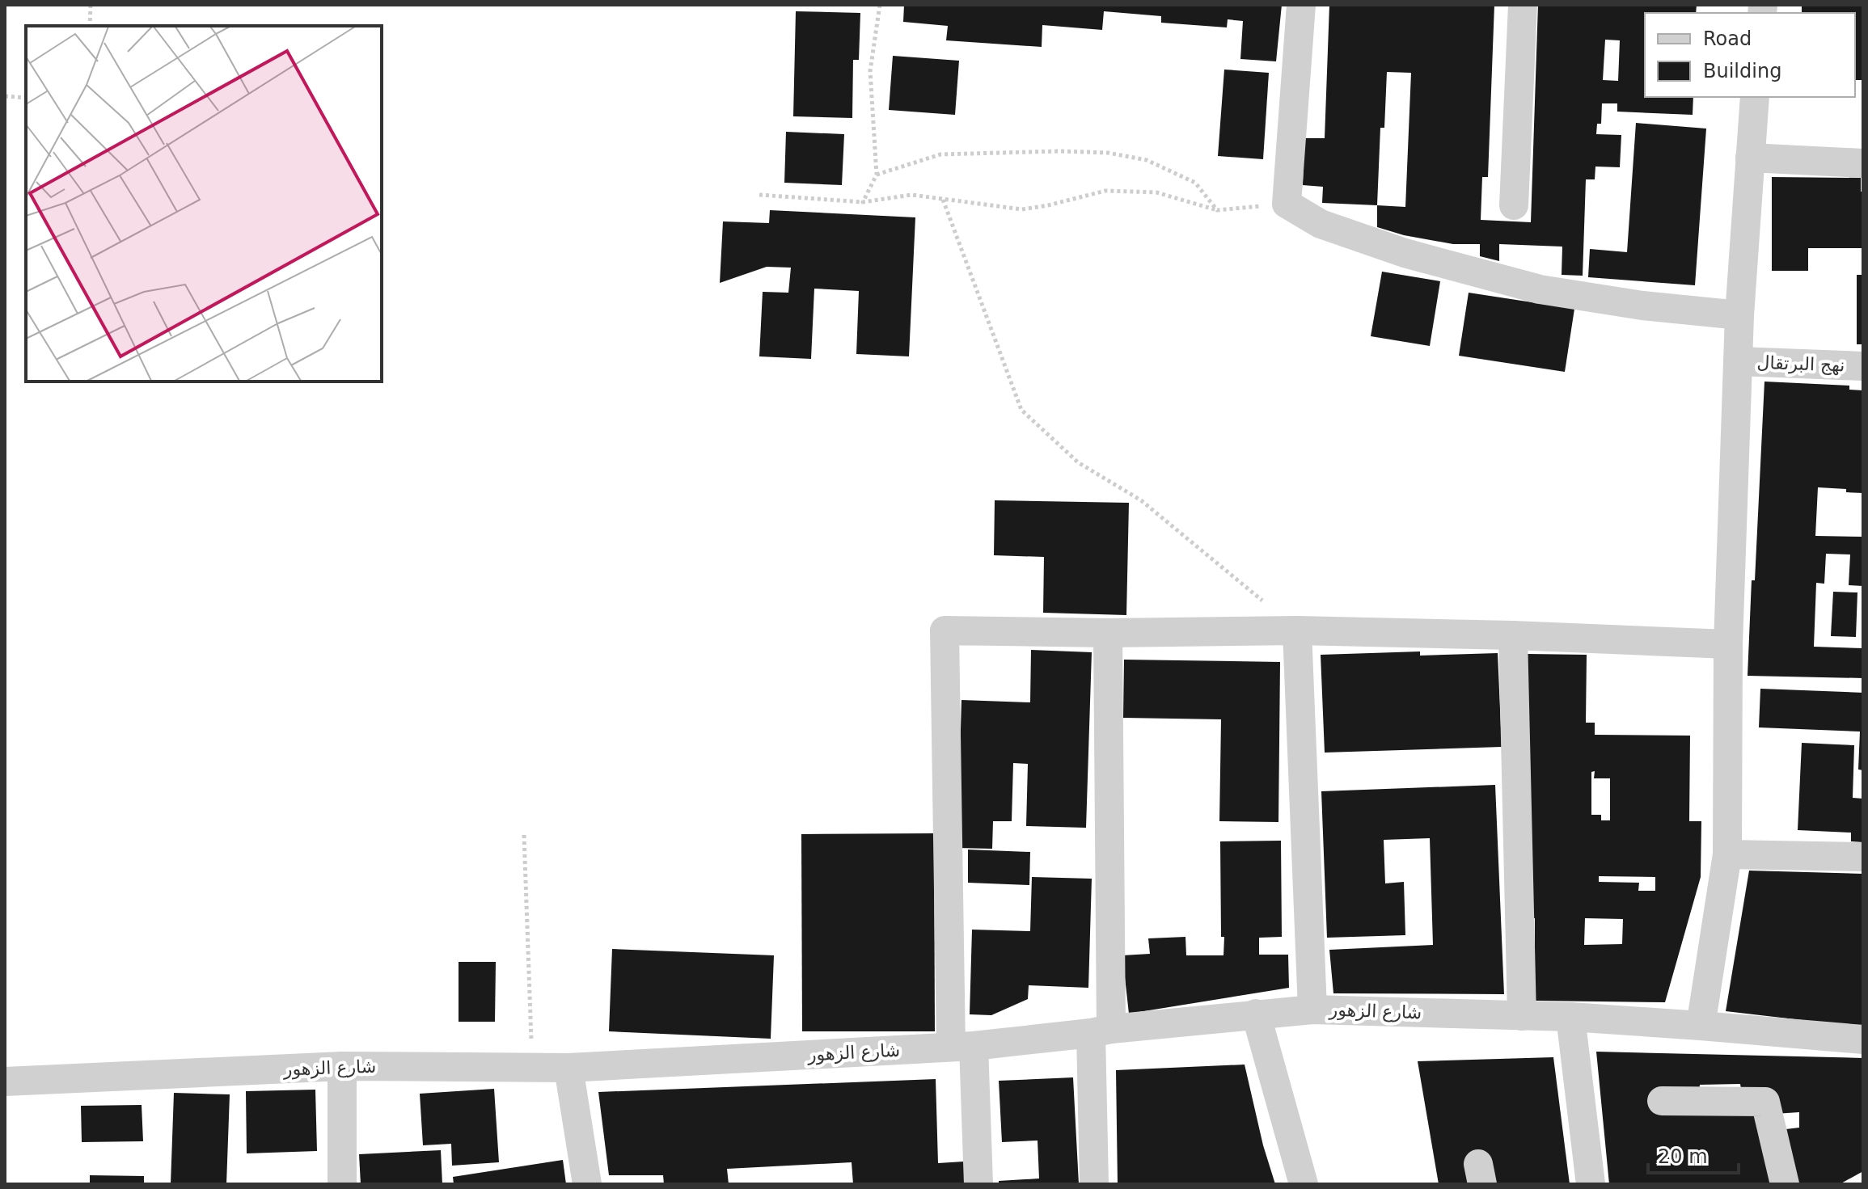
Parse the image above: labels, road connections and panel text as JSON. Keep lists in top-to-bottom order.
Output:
{
  "streets": {
    "street": ["نهج البرتقال", "شارع الزهور"]
  },
  "legend": ["Road", "Building"],
  "scale_bar": "20 m"
}
